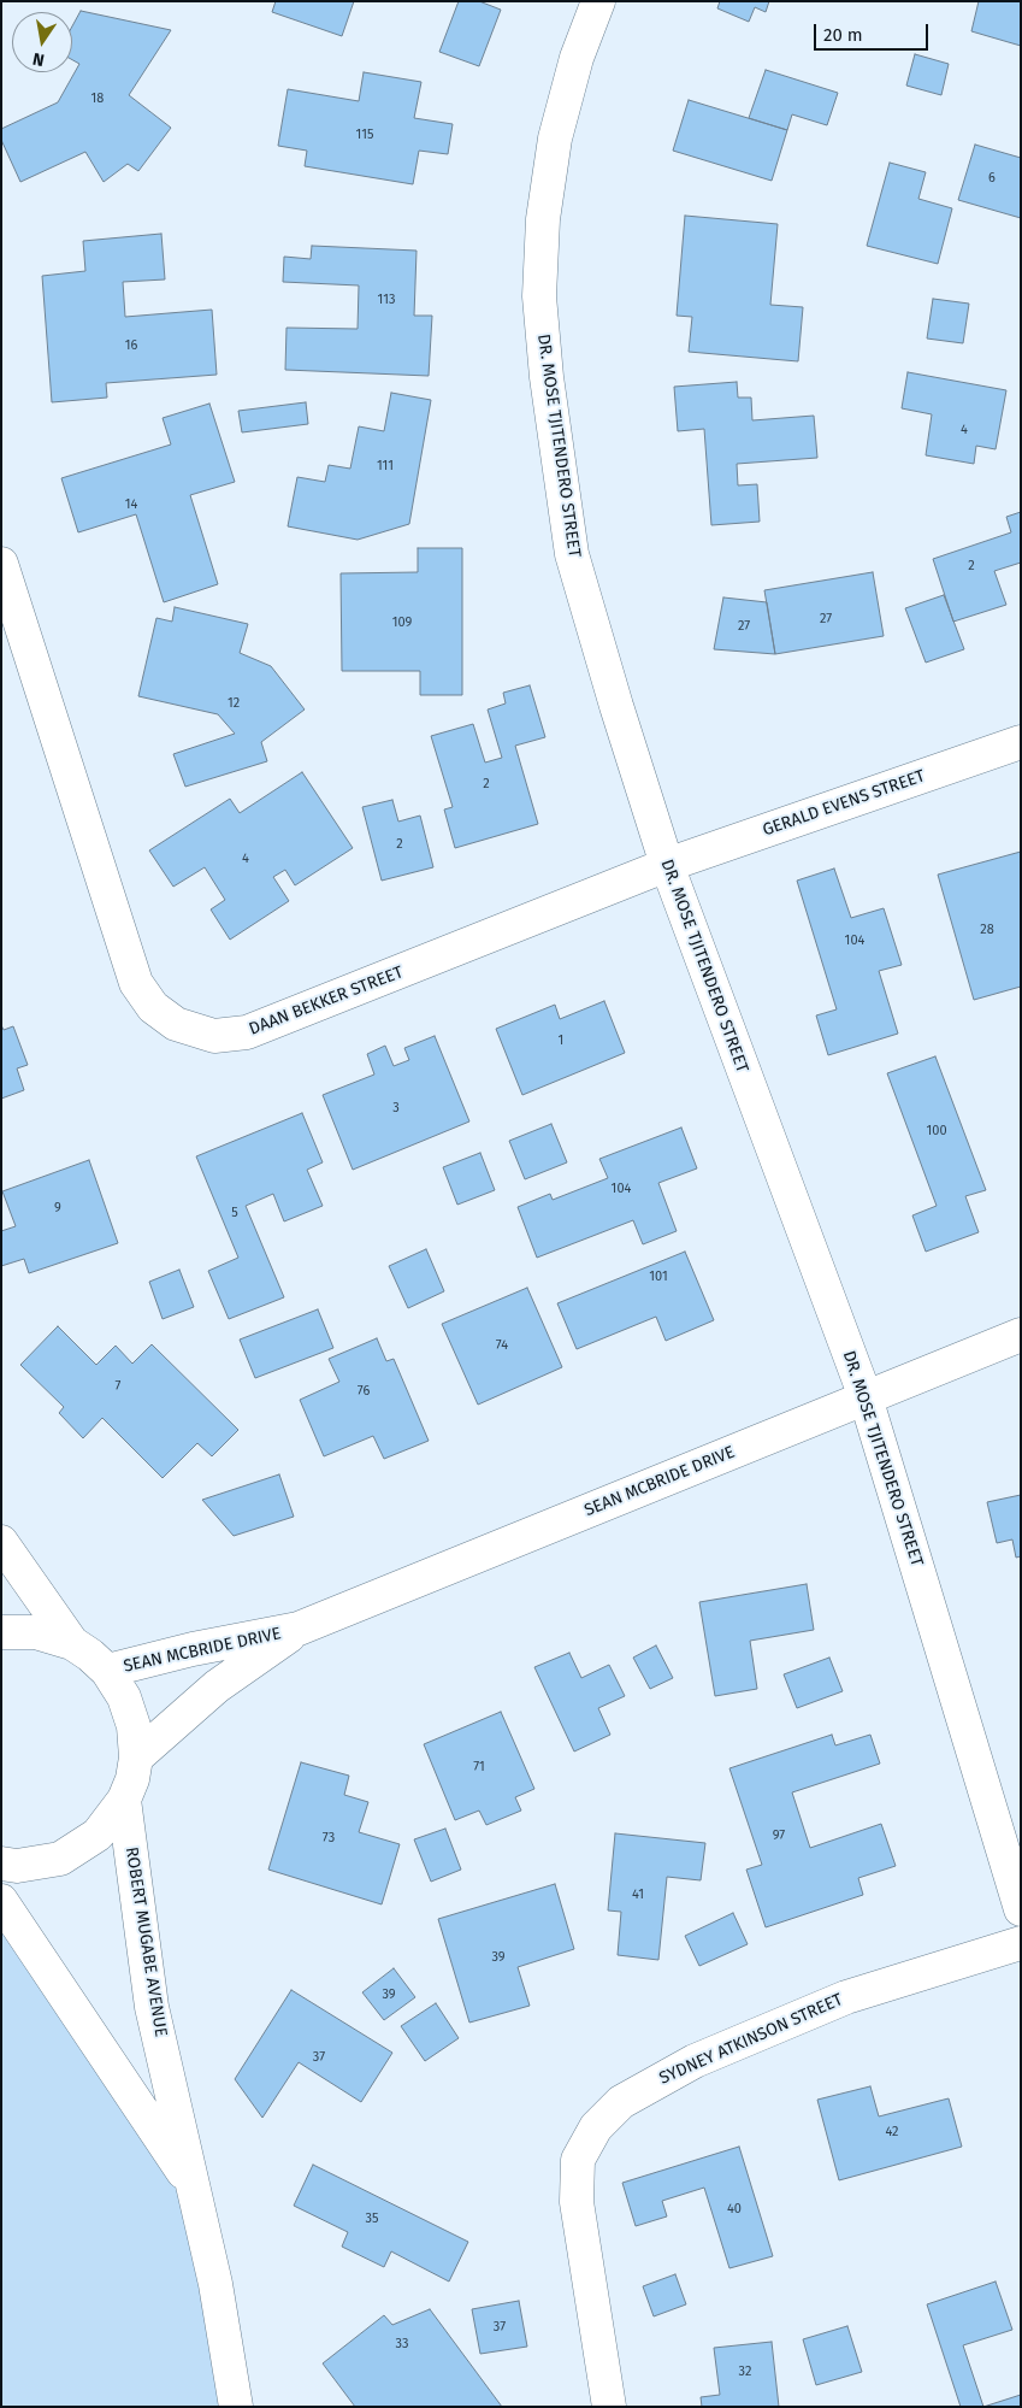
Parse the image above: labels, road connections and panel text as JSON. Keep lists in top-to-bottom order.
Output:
{
  "streets": {
    "street": [
      "DR. MOSE TJITENDERO STREET",
      "GERALD EVENS STREET",
      "DAAN BEKKER STREET",
      "SEAN MCBRIDE DRIVE",
      "ROBERT MUGABE AVENUE",
      "SYDNEY ATKINSON STREET"
    ]
  },
  "crossings": [
    ["DR. MOSE TJITENDERO STREET", "GERALD EVENS STREET"],
    ["DR. MOSE TJITENDERO STREET", "DAAN BEKKER STREET"],
    ["DR. MOSE TJITENDERO STREET", "SEAN MCBRIDE DRIVE"],
    ["GERALD EVENS STREET", "DAAN BEKKER STREET"]
  ],
  "house_numbers": [
    "18",
    "115",
    "6",
    "113",
    "16",
    "4",
    "111",
    "14",
    "2",
    "27",
    "109",
    "27",
    "12",
    "2",
    "2",
    "4",
    "28",
    "104",
    "1",
    "3",
    "100",
    "104",
    "9",
    "5",
    "101",
    "74",
    "7",
    "76",
    "71",
    "97",
    "73",
    "41",
    "39",
    "39",
    "37",
    "42",
    "40",
    "35",
    "37",
    "33",
    "32"
  ],
  "scale_bar": "20 m",
  "north": "bottom"
}
